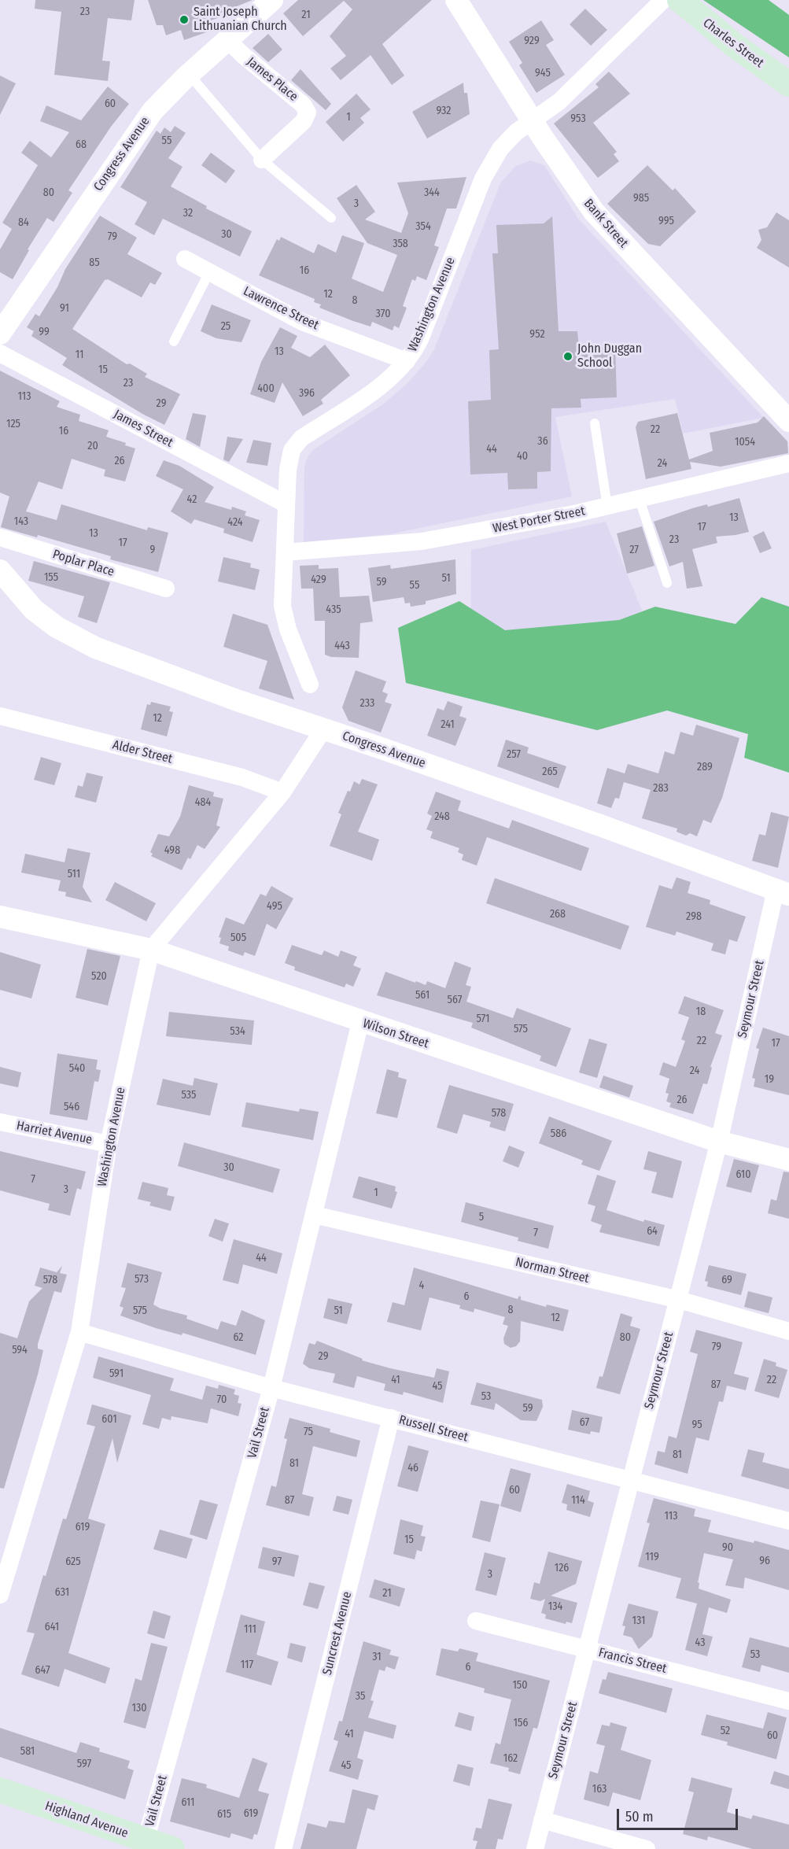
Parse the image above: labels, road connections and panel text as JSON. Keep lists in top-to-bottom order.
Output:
{
  "streets": {
    "main road": ["Charles Street", "Highland Avenue"],
    "street": [
      "James Place",
      "Congress Avenue",
      "Bank Street",
      "Washington Avenue",
      "Lawrence Street",
      "James Street",
      "West Porter Street",
      "Poplar Place",
      "Alder Street",
      "Seymour Street",
      "Wilson Street",
      "Harriet Avenue",
      "Norman Street",
      "Russell Street",
      "Vail Street",
      "Suncrest Avenue",
      "Francis Street"
    ]
  },
  "crossings": [
    ["James Place", "Congress Avenue"],
    ["Congress Avenue", "Washington Avenue"],
    ["Congress Avenue", "Seymour Street"],
    ["Bank Street", "Washington Avenue"],
    ["Washington Avenue", "Lawrence Street"],
    ["Washington Avenue", "James Street"],
    ["Washington Avenue", "West Porter Street"],
    ["Washington Avenue", "Alder Street"],
    ["Washington Avenue", "Wilson Street"],
    ["Washington Avenue", "Harriet Avenue"],
    ["Washington Avenue", "Russell Street"],
    ["Seymour Street", "Wilson Street"],
    ["Seymour Street", "Norman Street"],
    ["Seymour Street", "Russell Street"],
    ["Seymour Street", "Francis Street"],
    ["Wilson Street", "Vail Street"],
    ["Norman Street", "Vail Street"],
    ["Russell Street", "Vail Street"],
    ["Russell Street", "Suncrest Avenue"],
    ["Vail Street", "Highland Avenue"]
  ],
  "places": ["Saint Joseph Lithuanian Church", "John Duggan School"],
  "house_numbers": [
    "23",
    "21",
    "929",
    "945",
    "60",
    "932",
    "1",
    "953",
    "55",
    "68",
    "80",
    "344",
    "985",
    "3",
    "32",
    "995",
    "84",
    "354",
    "30",
    "79",
    "358",
    "85",
    "16",
    "12",
    "8",
    "91",
    "370",
    "25",
    "99",
    "952",
    "13",
    "11",
    "15",
    "23",
    "400",
    "396",
    "113",
    "29",
    "125",
    "22",
    "16",
    "36",
    "1054",
    "20",
    "44",
    "40",
    "26",
    "24",
    "42",
    "13",
    "143",
    "424",
    "17",
    "13",
    "23",
    "17",
    "9",
    "27",
    "155",
    "51",
    "429",
    "59",
    "55",
    "435",
    "443",
    "233",
    "12",
    "241",
    "257",
    "289",
    "265",
    "283",
    "484",
    "248",
    "498",
    "511",
    "495",
    "268",
    "298",
    "505",
    "520",
    "561",
    "567",
    "18",
    "571",
    "575",
    "534",
    "22",
    "17",
    "540",
    "24",
    "19",
    "535",
    "26",
    "546",
    "578",
    "586",
    "30",
    "610",
    "7",
    "3",
    "1",
    "5",
    "64",
    "7",
    "44",
    "573",
    "578",
    "69",
    "4",
    "6",
    "8",
    "575",
    "51",
    "12",
    "62",
    "80",
    "79",
    "594",
    "29",
    "591",
    "41",
    "22",
    "87",
    "45",
    "53",
    "70",
    "59",
    "601",
    "67",
    "95",
    "75",
    "81",
    "81",
    "46",
    "60",
    "87",
    "114",
    "113",
    "619",
    "15",
    "90",
    "119",
    "96",
    "625",
    "97",
    "126",
    "3",
    "631",
    "21",
    "134",
    "131",
    "641",
    "111",
    "43",
    "53",
    "31",
    "117",
    "6",
    "647",
    "150",
    "35",
    "130",
    "156",
    "52",
    "41",
    "60",
    "581",
    "162",
    "597",
    "45",
    "163",
    "611",
    "619",
    "615"
  ],
  "scale_bar": "50 m"
}
